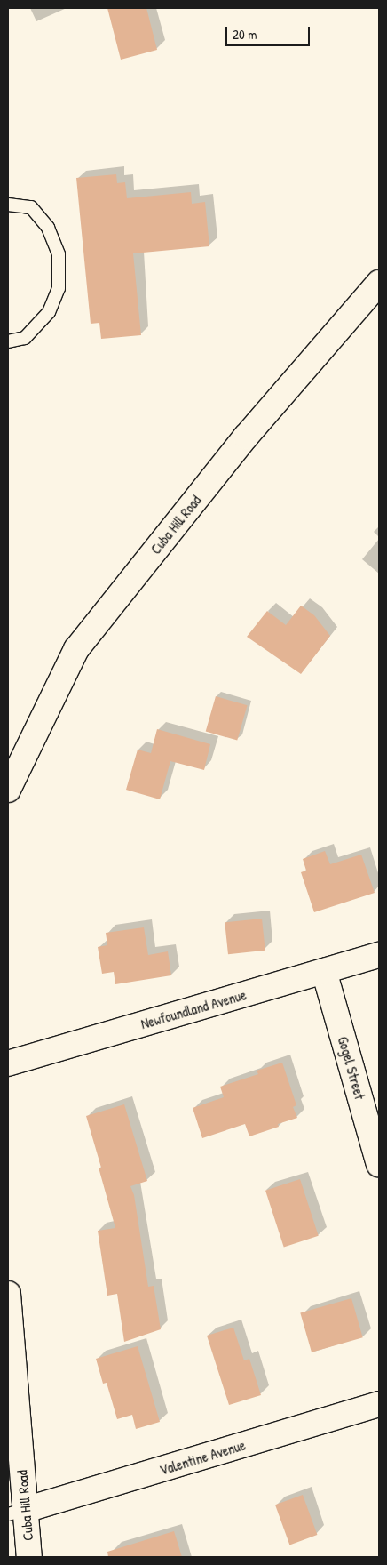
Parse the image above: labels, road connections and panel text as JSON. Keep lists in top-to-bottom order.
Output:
{
  "streets": {
    "street": [
      "Cuba Hill Road",
      "Newfoundland Avenue",
      "Gogel Street",
      "Valentine Avenue"
    ]
  },
  "crossings": [
    ["Cuba Hill Road", "Valentine Avenue"],
    ["Newfoundland Avenue", "Gogel Street"]
  ],
  "scale_bar": "20 m"
}
